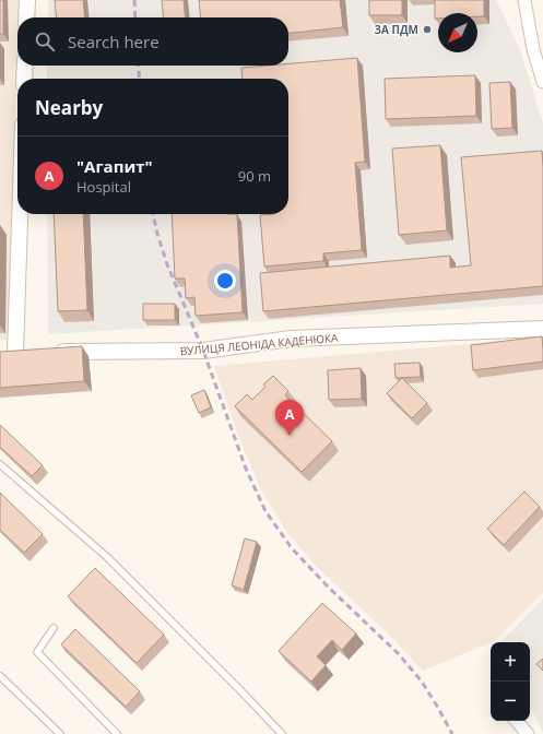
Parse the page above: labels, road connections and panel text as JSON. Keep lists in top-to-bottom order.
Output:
{
  "streets": {
    "street": ["ВУЛИЦЯ ЛЕОНІДА КАДЕНЮКА"]
  },
  "places": ["ЗА ПДМ"],
  "north": "bottom left",
  "page": {
    "search": "Search here",
    "heading": "Nearby",
    "list": [
      {
        "mark": "A",
        "name": "\"Агапит\"",
        "note": "Hospital",
        "value": "90 m"
      }
    ],
    "pins": "A",
    "map_buttons": ["+", "−"]
  }
}
